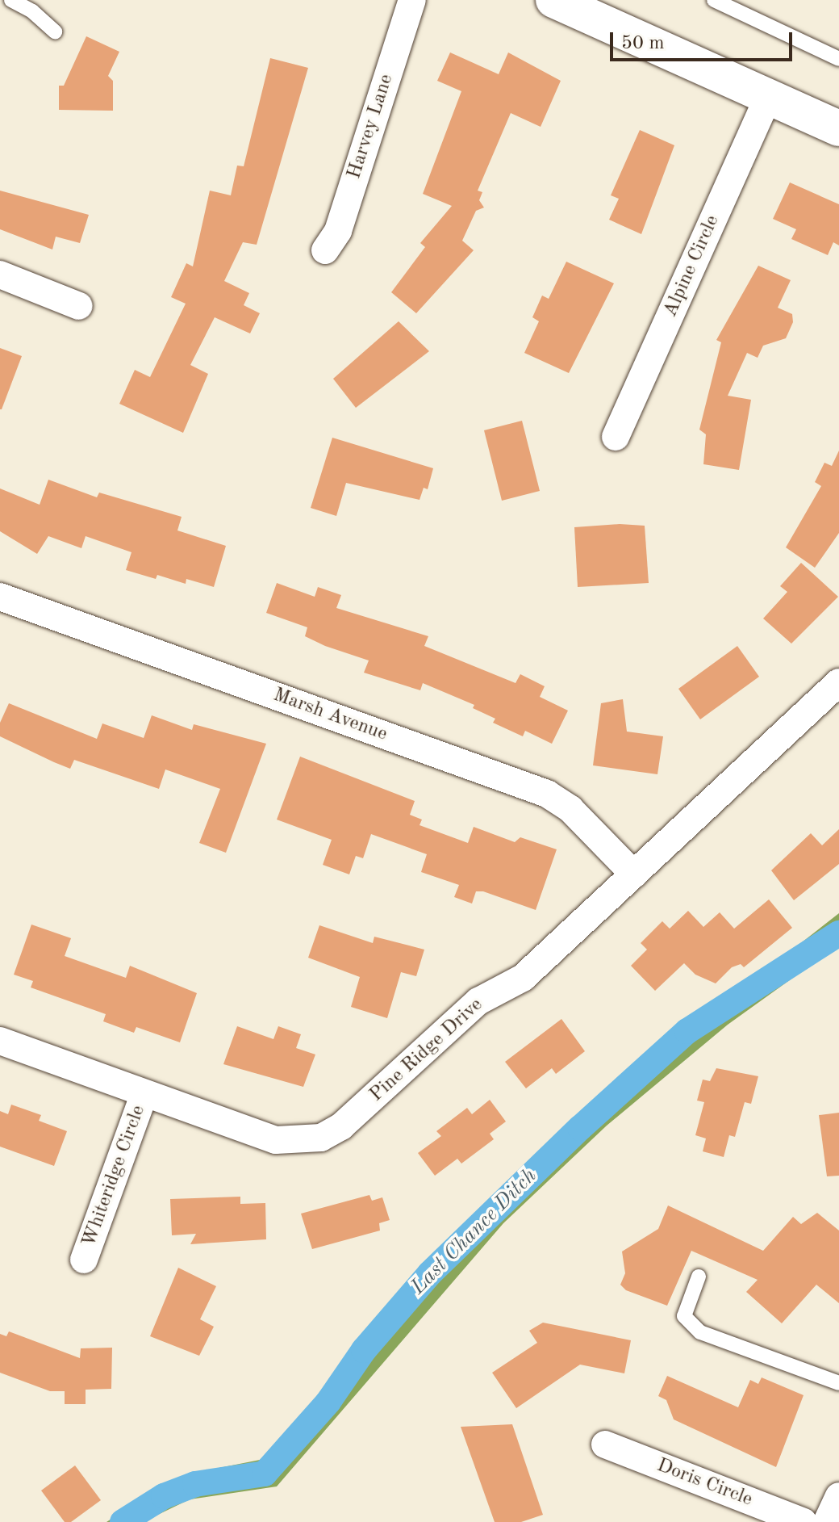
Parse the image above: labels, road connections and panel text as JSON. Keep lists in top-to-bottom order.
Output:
{
  "streets": {
    "street": [
      "Harvey Lane",
      "Alpine Circle",
      "Marsh Avenue",
      "Pine Ridge Drive",
      "Whiteridge Circle",
      "Doris Circle"
    ]
  },
  "crossings": [
    ["Marsh Avenue", "Pine Ridge Drive"],
    ["Pine Ridge Drive", "Whiteridge Circle"]
  ],
  "water": ["Last Chance Ditch"],
  "scale_bar": "50 m"
}
